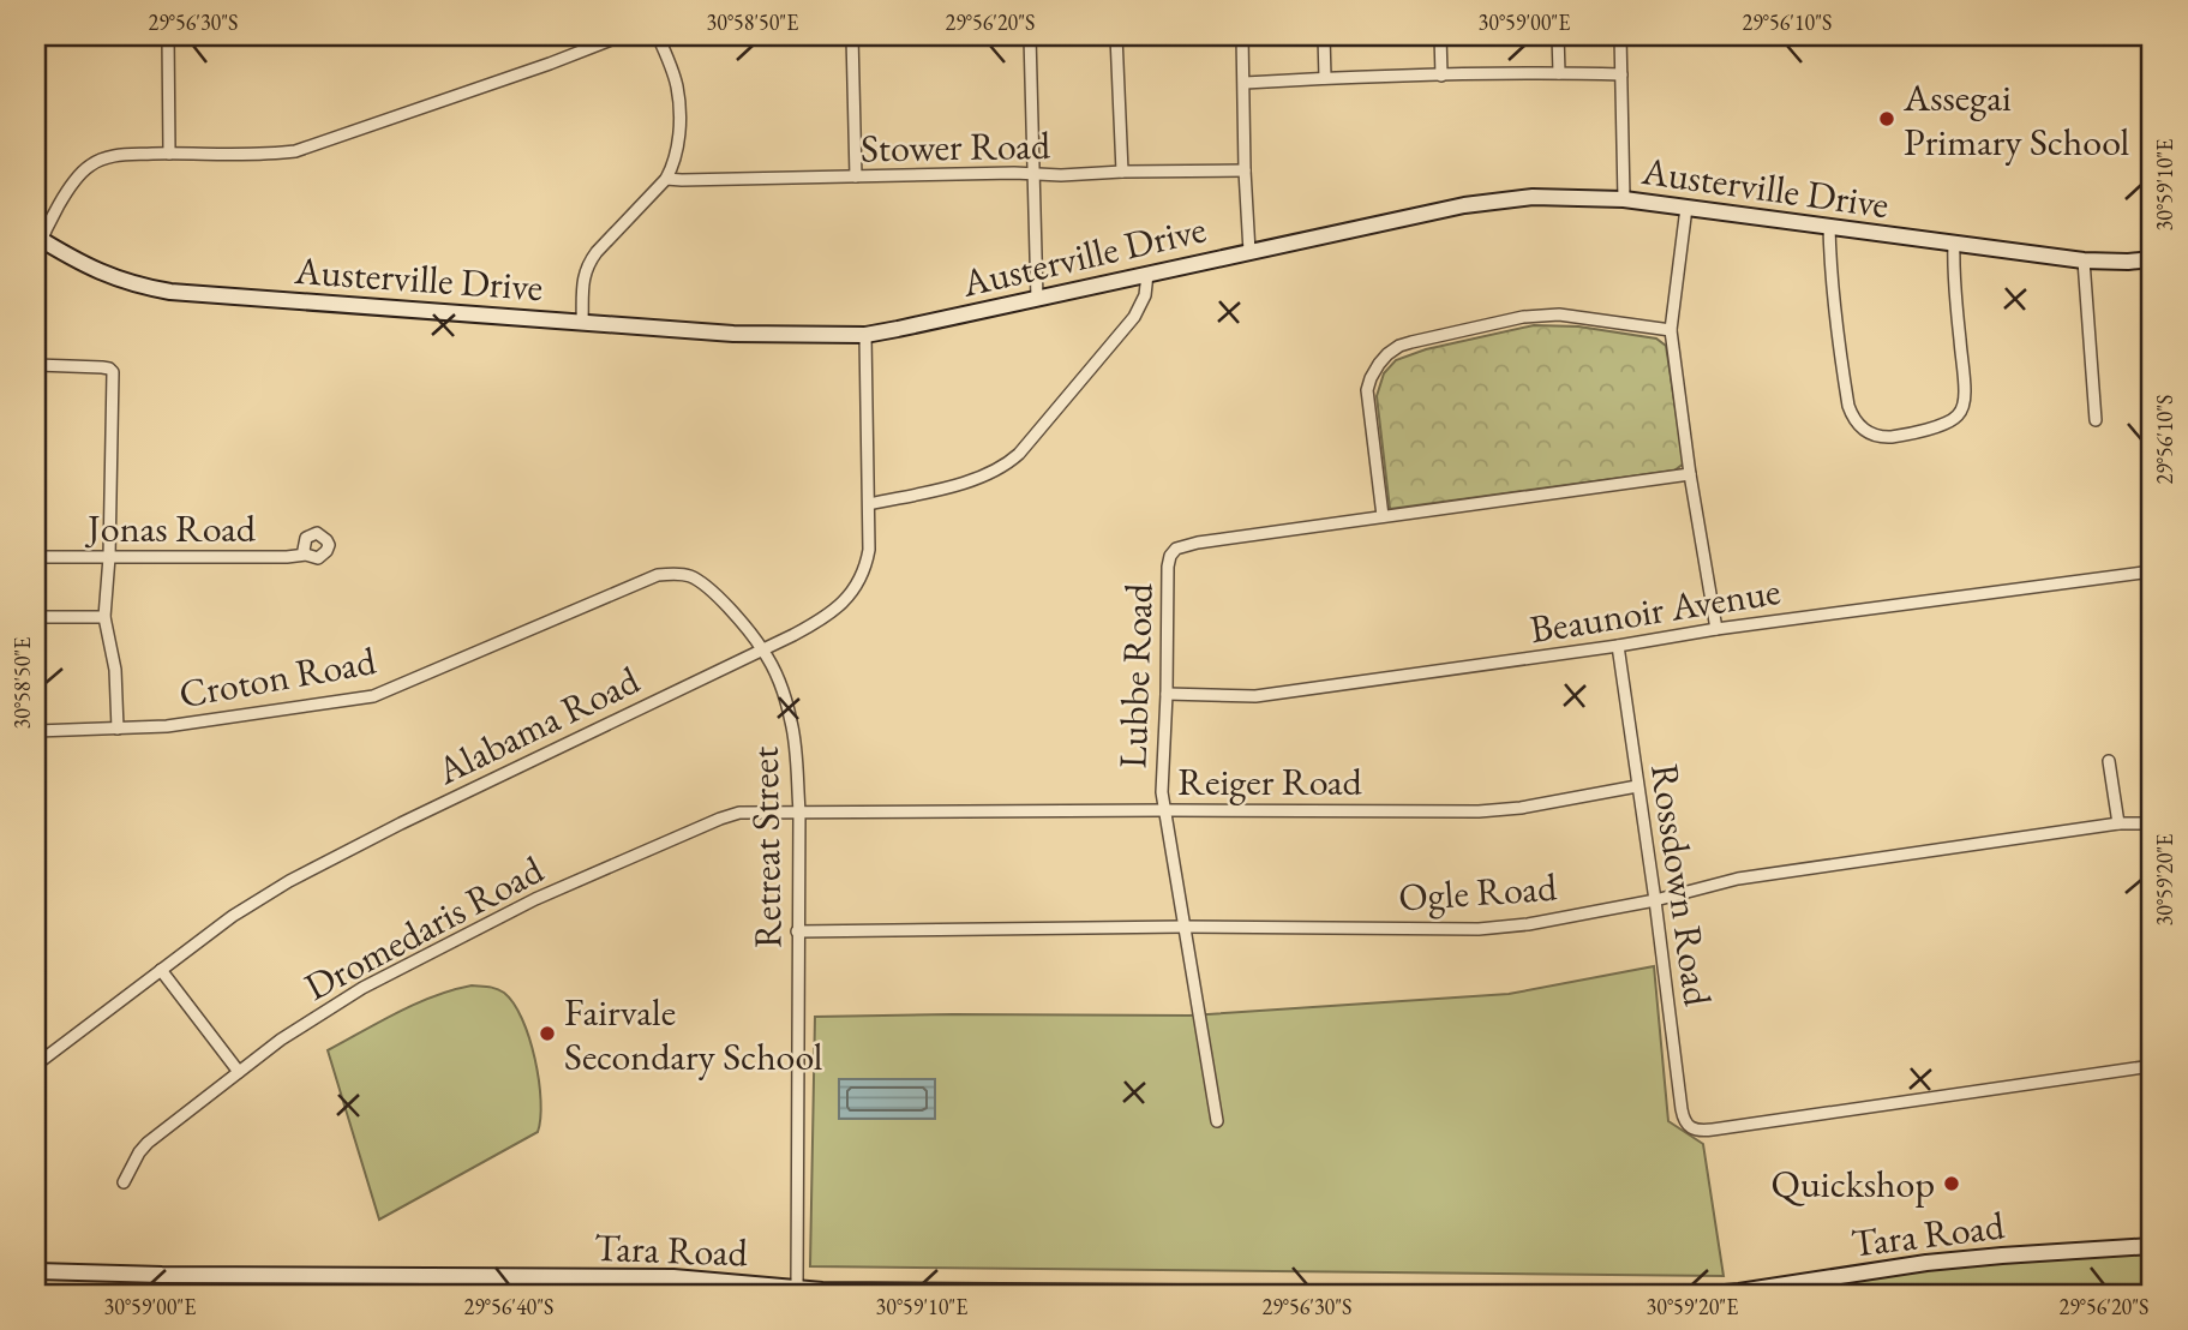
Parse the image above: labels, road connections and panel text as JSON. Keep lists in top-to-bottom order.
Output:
{
  "streets": {
    "street": [
      "Stower Road",
      "Austerville Drive",
      "Jonas Road",
      "Beaunoir Avenue",
      "Lubbe Road",
      "Croton Road",
      "Alabama Road",
      "Reiger Road",
      "Retreat Street",
      "Rossdown Road",
      "Ogle Road",
      "Dromedaris Road",
      "Tara Road"
    ]
  },
  "crossings": [
    ["Austerville Drive", "Alabama Road"],
    ["Beaunoir Avenue", "Lubbe Road"],
    ["Beaunoir Avenue", "Rossdown Road"],
    ["Lubbe Road", "Reiger Road"],
    ["Lubbe Road", "Ogle Road"],
    ["Croton Road", "Retreat Street"],
    ["Alabama Road", "Retreat Street"],
    ["Reiger Road", "Retreat Street"],
    ["Reiger Road", "Rossdown Road"],
    ["Reiger Road", "Dromedaris Road"],
    ["Retreat Street", "Ogle Road"],
    ["Retreat Street", "Dromedaris Road"],
    ["Retreat Street", "Tara Road"],
    ["Rossdown Road", "Ogle Road"]
  ],
  "places": ["Assegai Primary School", "Fairvale Secondary School", "Quickshop"],
  "coordinates": [
    "29°56'30\"S",
    "30°58'50\"E",
    "29°56'20\"S",
    "30°59'00\"E",
    "29°56'10\"S",
    "30°59'10\"E",
    "30°59'20\"E",
    "29°56'40\"S"
  ]
}
